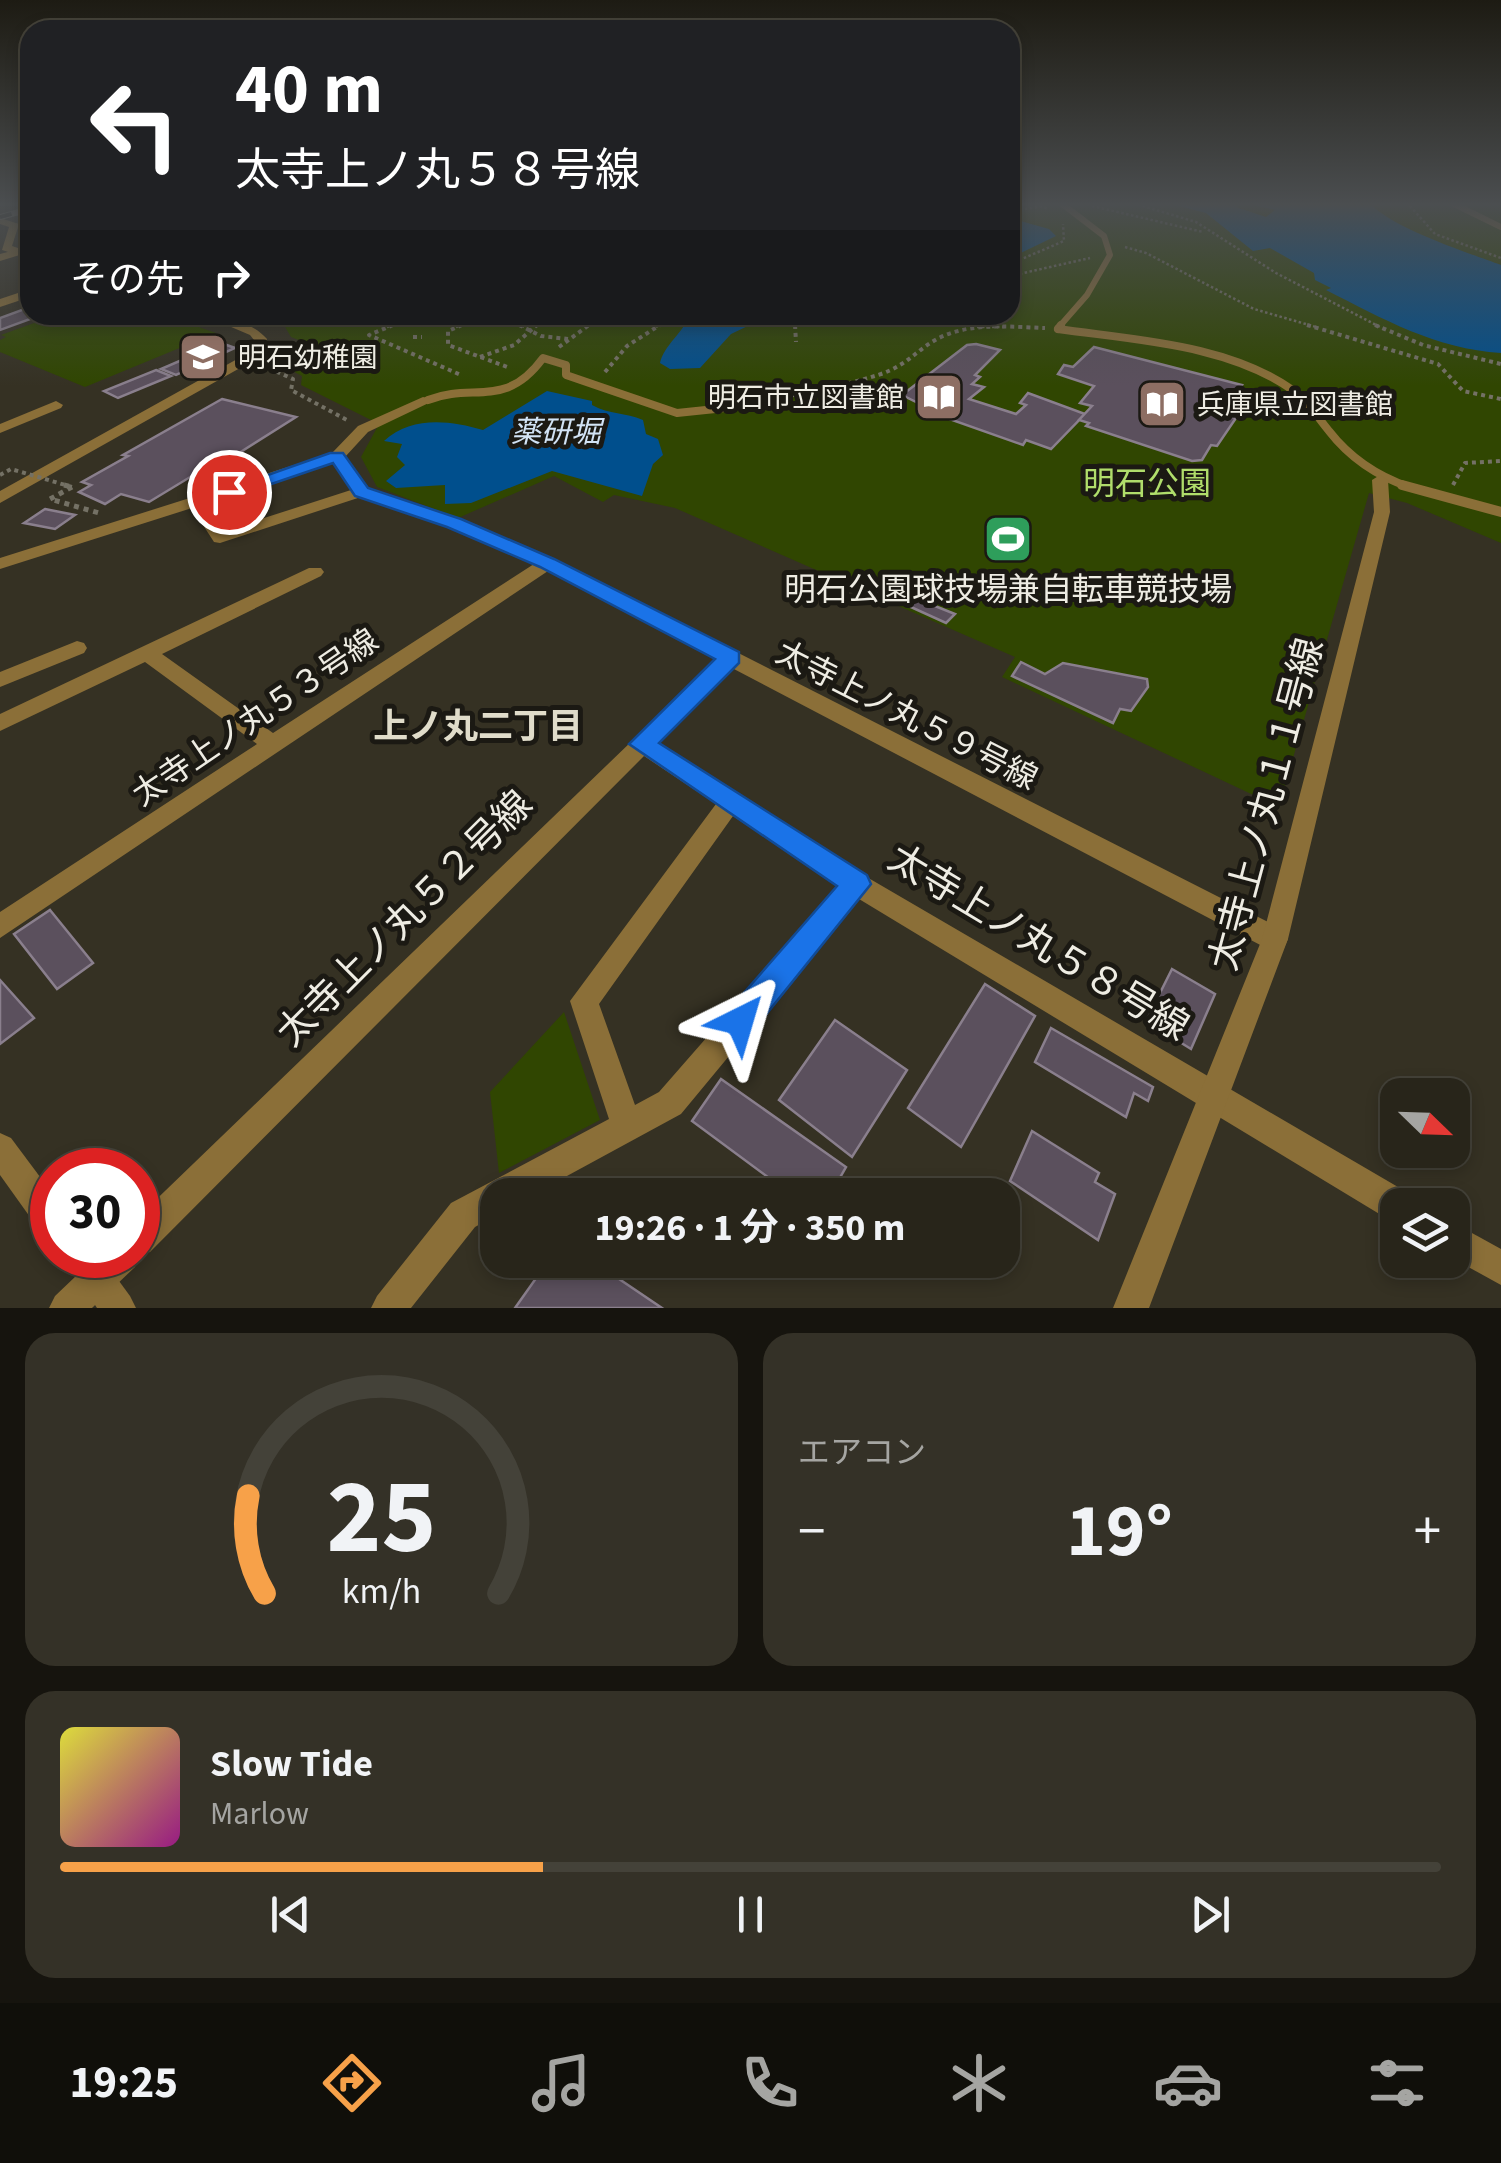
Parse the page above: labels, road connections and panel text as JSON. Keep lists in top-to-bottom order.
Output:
{
  "streets": {
    "street": [
      "太寺上ノ丸５９号線",
      "太寺上ノ丸５３号線",
      "太寺上ノ丸１１号線",
      "太寺上ノ丸５２号線",
      "太寺上ノ丸５８号線"
    ]
  },
  "crossings": [
    ["太寺上ノ丸５９号線", "太寺上ノ丸５３号線"],
    ["太寺上ノ丸５９号線", "太寺上ノ丸１１号線"],
    ["太寺上ノ丸５９号線", "太寺上ノ丸５２号線"],
    ["太寺上ノ丸１１号線", "太寺上ノ丸５８号線"],
    ["太寺上ノ丸５２号線", "太寺上ノ丸５８号線"]
  ],
  "districts": ["上ノ丸二丁目"],
  "water": ["薬研堀"],
  "parks": ["明石公園"],
  "places": {
    "school or university": ["明石幼稚園"],
    "library": ["明石市立図書館", "兵庫県立図書館"],
    "sports": ["明石公園球技場兼自転車競技場"]
  },
  "north": "bottom right",
  "page": {
    "turn": ["40 m", "太寺上ノ丸５８号線"],
    "then": "その先",
    "limit": "30",
    "trip": "19:26 · 1 分 · 350 m",
    "tile": "エアコン",
    "heat": ["−", "19°", "+"],
    "song": ["Slow Tide", "Marlow"],
    "tabs": "19:25",
    "gauge": ["25", "km/h"]
  }
}
